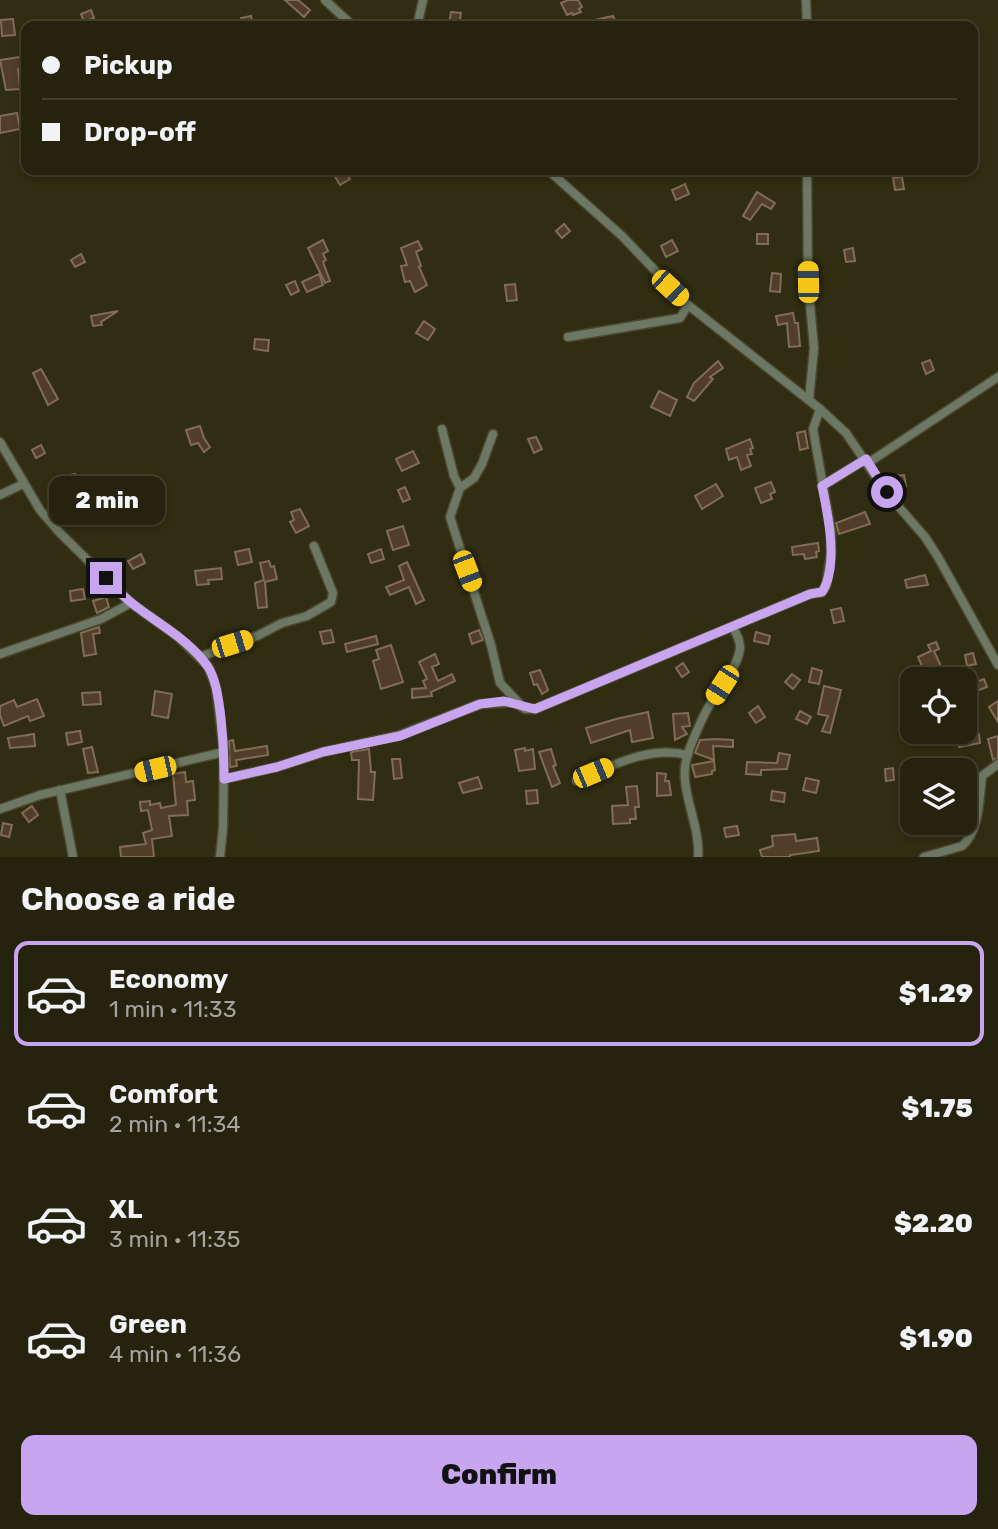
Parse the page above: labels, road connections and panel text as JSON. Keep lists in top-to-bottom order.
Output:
{
  "page": {
    "banner": ["Pickup", "Drop-off"],
    "bubble": "2 min",
    "heading": "Choose a ride",
    "list": [
      {
        "name": "Economy",
        "note": "1 min · 11:33",
        "value": "$1.29"
      },
      {
        "name": "Comfort",
        "note": "2 min · 11:34",
        "value": "$1.75"
      },
      {
        "name": "XL",
        "note": "3 min · 11:35",
        "value": "$2.20"
      },
      {
        "name": "Green",
        "note": "4 min · 11:36",
        "value": "$1.90"
      }
    ],
    "buttons": "Confirm"
  }
}
